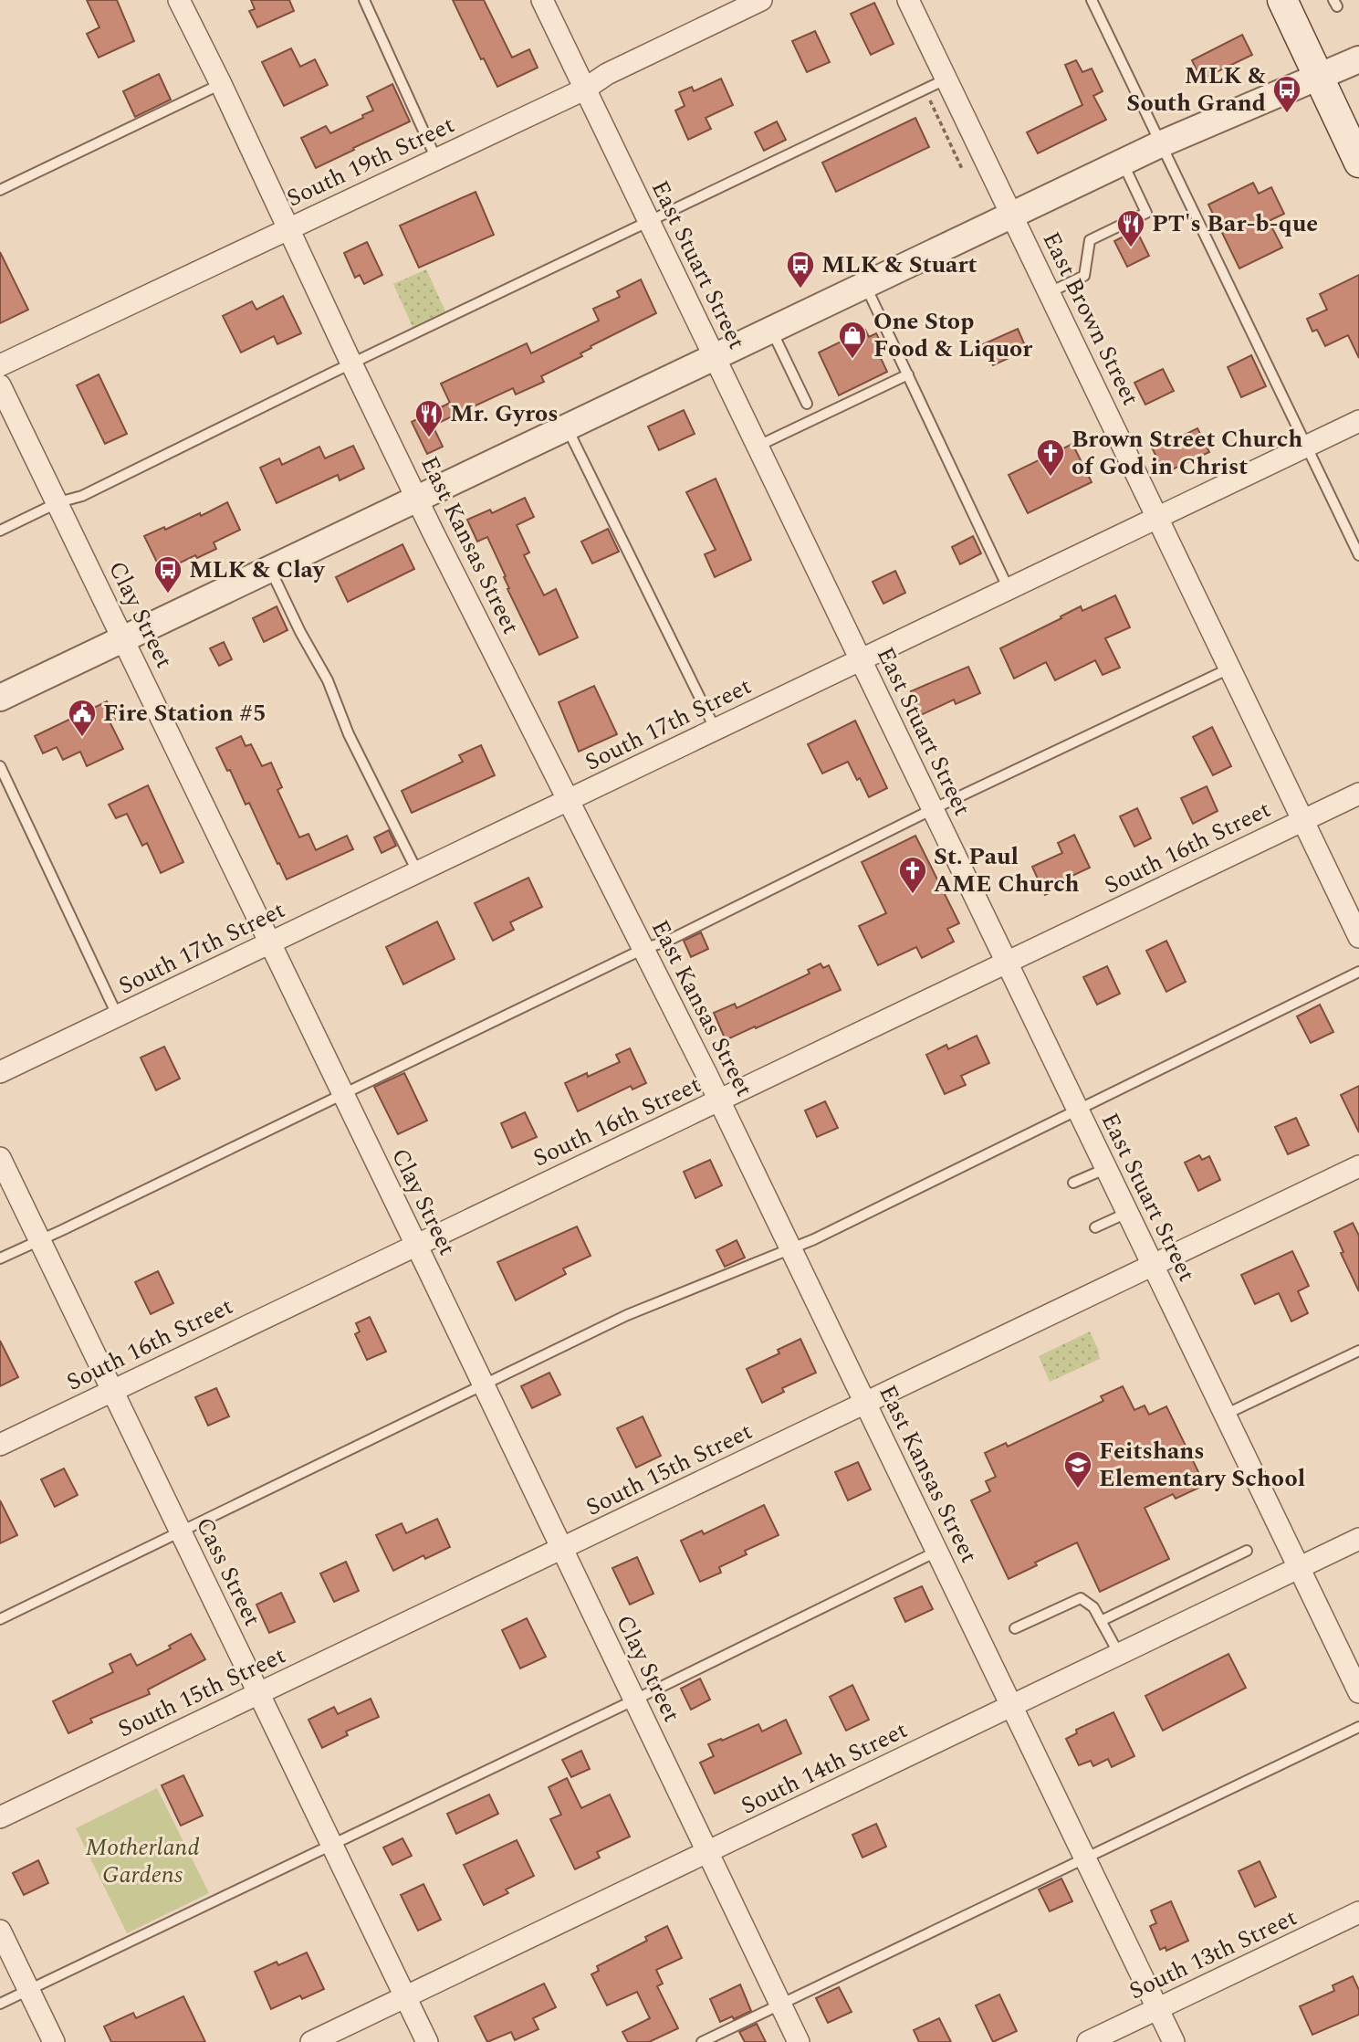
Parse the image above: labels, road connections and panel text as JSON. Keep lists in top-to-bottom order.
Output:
{
  "streets": {
    "street": [
      "South 19th Street",
      "East Stuart Street",
      "East Brown Street",
      "East Kansas Street",
      "Clay Street",
      "South 17th Street",
      "South 16th Street",
      "South 15th Street",
      "Cass Street",
      "South 14th Street",
      "South 13th Street"
    ]
  },
  "crossings": [
    ["South 19th Street", "East Stuart Street"],
    ["South 19th Street", "East Kansas Street"],
    ["East Stuart Street", "South 17th Street"],
    ["East Stuart Street", "South 16th Street"],
    ["East Stuart Street", "South 15th Street"],
    ["East Stuart Street", "South 14th Street"],
    ["East Brown Street", "South 17th Street"],
    ["East Brown Street", "South 16th Street"],
    ["East Kansas Street", "South 17th Street"],
    ["East Kansas Street", "South 16th Street"],
    ["East Kansas Street", "South 15th Street"],
    ["East Kansas Street", "South 14th Street"],
    ["East Kansas Street", "South 13th Street"],
    ["Clay Street", "South 17th Street"],
    ["Clay Street", "South 16th Street"],
    ["Clay Street", "South 15th Street"],
    ["Clay Street", "South 14th Street"],
    ["South 16th Street", "Cass Street"],
    ["South 15th Street", "Cass Street"],
    ["Cass Street", "South 14th Street"]
  ],
  "parks": ["Motherland Gardens"],
  "places": {
    "bus stop": ["MLK & South Grand", "MLK & Stuart", "MLK & Clay"],
    "restaurant": ["PT's Bar-b-que", "Mr. Gyros"],
    "shop": ["One Stop Food & Liquor"],
    "church": ["Brown Street Church of God in Christ", "St. Paul AME Church"],
    "public building": ["Fire Station #5"],
    "school or university": ["Feitshans Elementary School"]
  }
}
